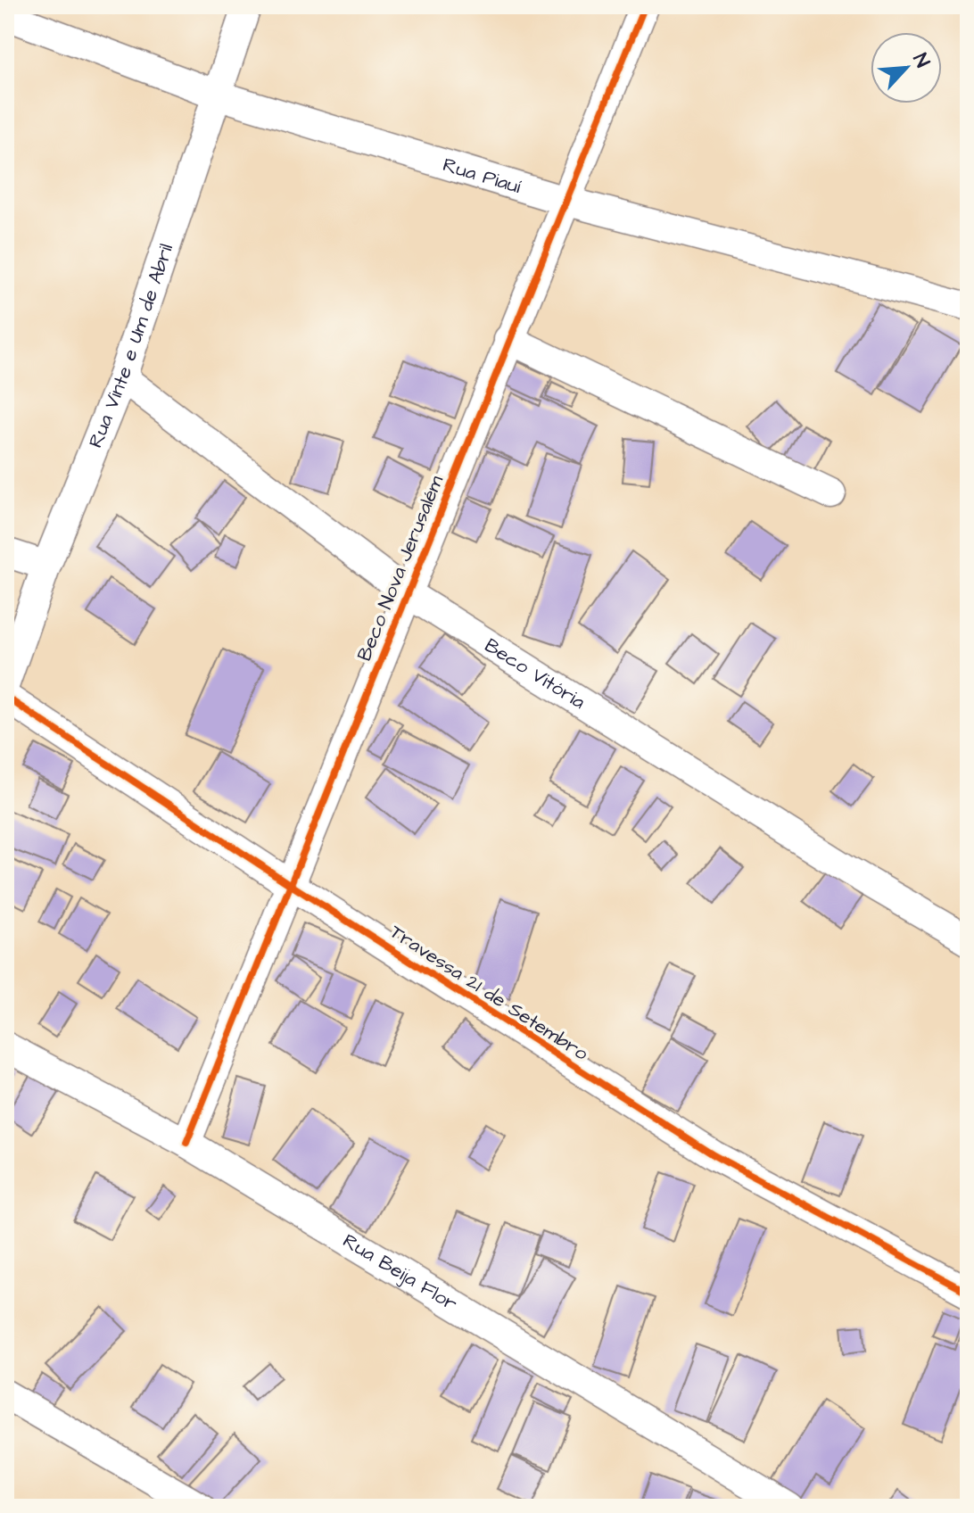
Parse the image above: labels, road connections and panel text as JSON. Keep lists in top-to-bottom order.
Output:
{
  "streets": {
    "street": [
      "Rua Piauí",
      "Rua Vinte e Um de Abril",
      "Beco Nova Jerusalém",
      "Beco Vitória",
      "Travessa 21 de Setembro",
      "Rua Beija Flor"
    ]
  },
  "crossings": [
    ["Rua Piauí", "Rua Vinte e Um de Abril"],
    ["Rua Piauí", "Beco Nova Jerusalém"],
    ["Rua Vinte e Um de Abril", "Beco Vitória"],
    ["Beco Nova Jerusalém", "Beco Vitória"],
    ["Beco Nova Jerusalém", "Travessa 21 de Setembro"],
    ["Beco Nova Jerusalém", "Rua Beija Flor"]
  ],
  "north": "top right"
}
